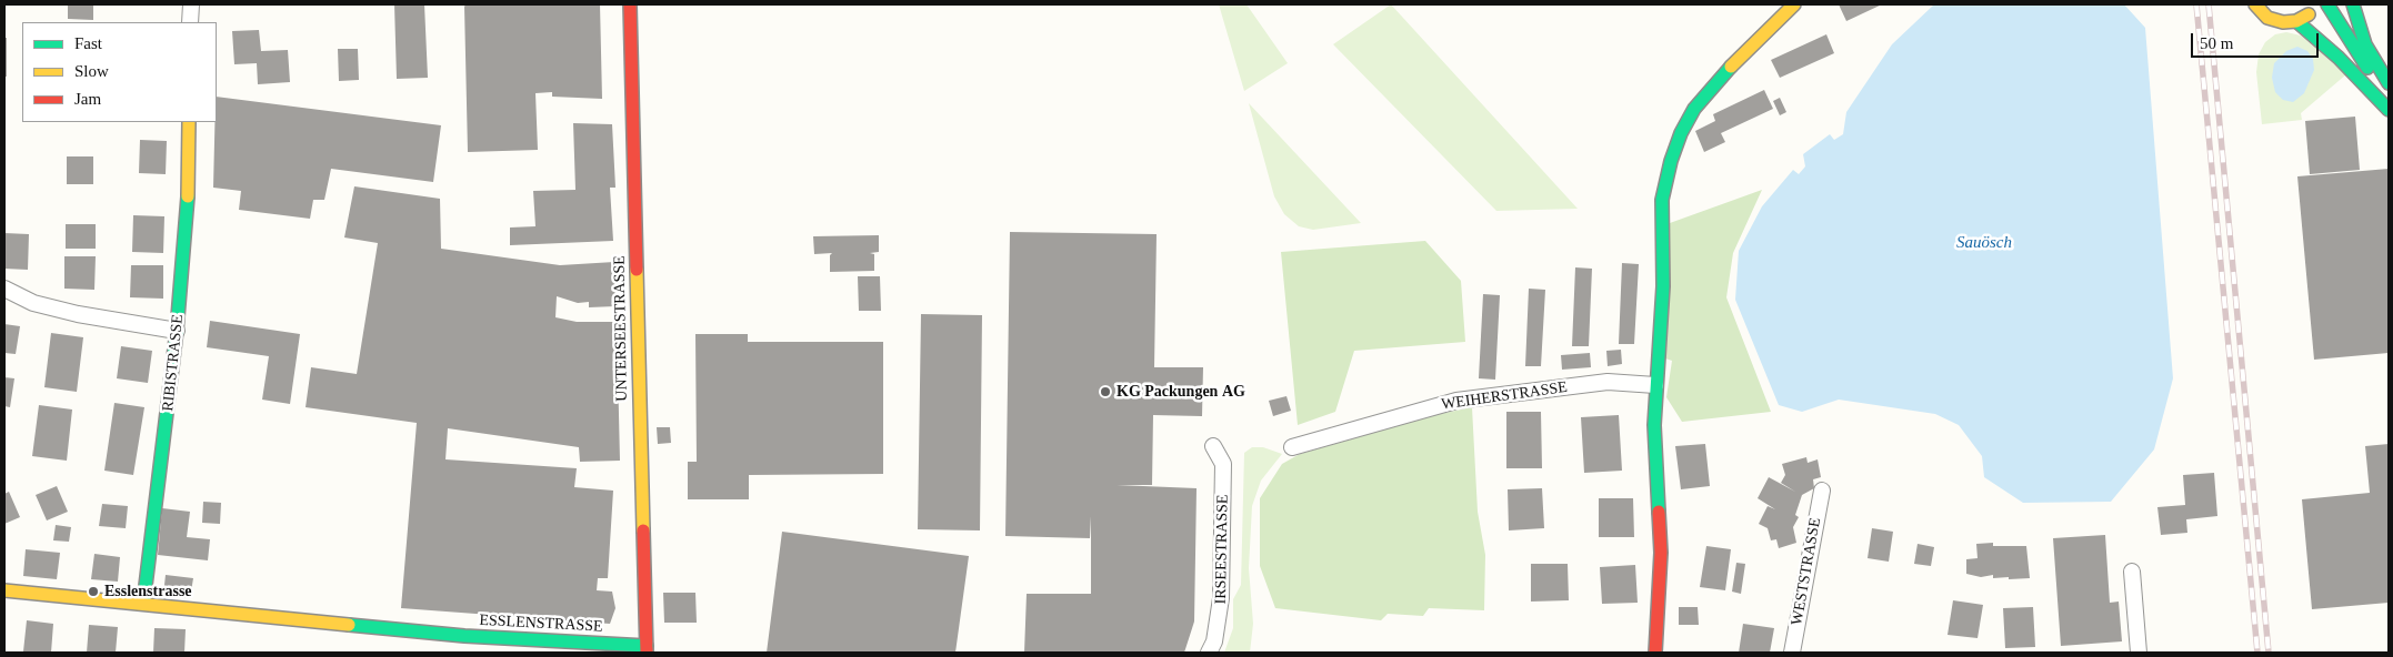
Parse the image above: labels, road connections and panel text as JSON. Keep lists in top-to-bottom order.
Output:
{
  "streets": {
    "main road": ["UNTERSEESTRASSE", "RIBISTRASSE", "ESSLENSTRASSE"],
    "street": ["WEIHERSTRASSE", "IRSEESTRASSE", "WESTSTRASSE"]
  },
  "crossings": [
    ["UNTERSEESTRASSE", "ESSLENSTRASSE"],
    ["RIBISTRASSE", "ESSLENSTRASSE"]
  ],
  "water": ["Sauösch"],
  "places": ["KG Packungen AG", "Esslenstrasse"],
  "legend": ["Fast", "Slow", "Jam"],
  "scale_bar": "50 m"
}
